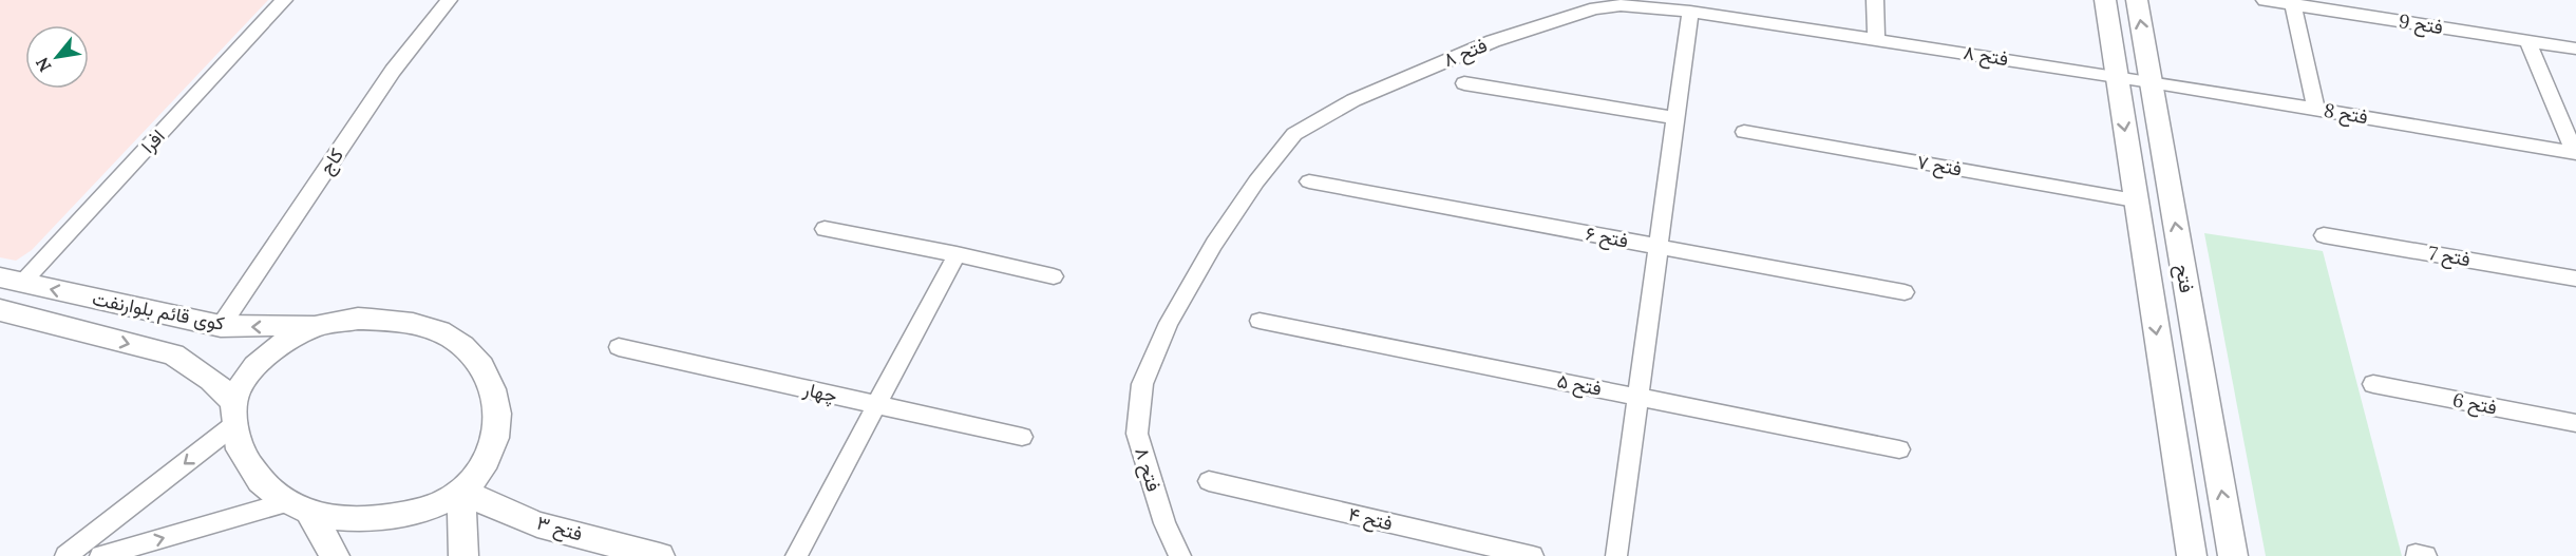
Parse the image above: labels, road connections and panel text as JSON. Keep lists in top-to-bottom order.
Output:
{
  "streets": {
    "street": [
      "فتح 9",
      "فتح ۸",
      "فتح 8",
      "افرا",
      "کاج",
      "فتح ۷",
      "فتح ۶",
      "فتح 7",
      "فتح",
      "کوی قائم بلوارنفت",
      "فتح ۵",
      "چهار",
      "فتح 6",
      "فتح ۴",
      "فتح ۳"
    ]
  },
  "crossings": [
    ["فتح ۸", "فتح 8"],
    ["فتح ۸", "فتح"],
    ["فتح 8", "فتح"],
    ["افرا", "کوی قائم بلوارنفت"],
    ["کاج", "کوی قائم بلوارنفت"],
    ["فتح ۷", "فتح"]
  ],
  "north": "bottom left"
}
